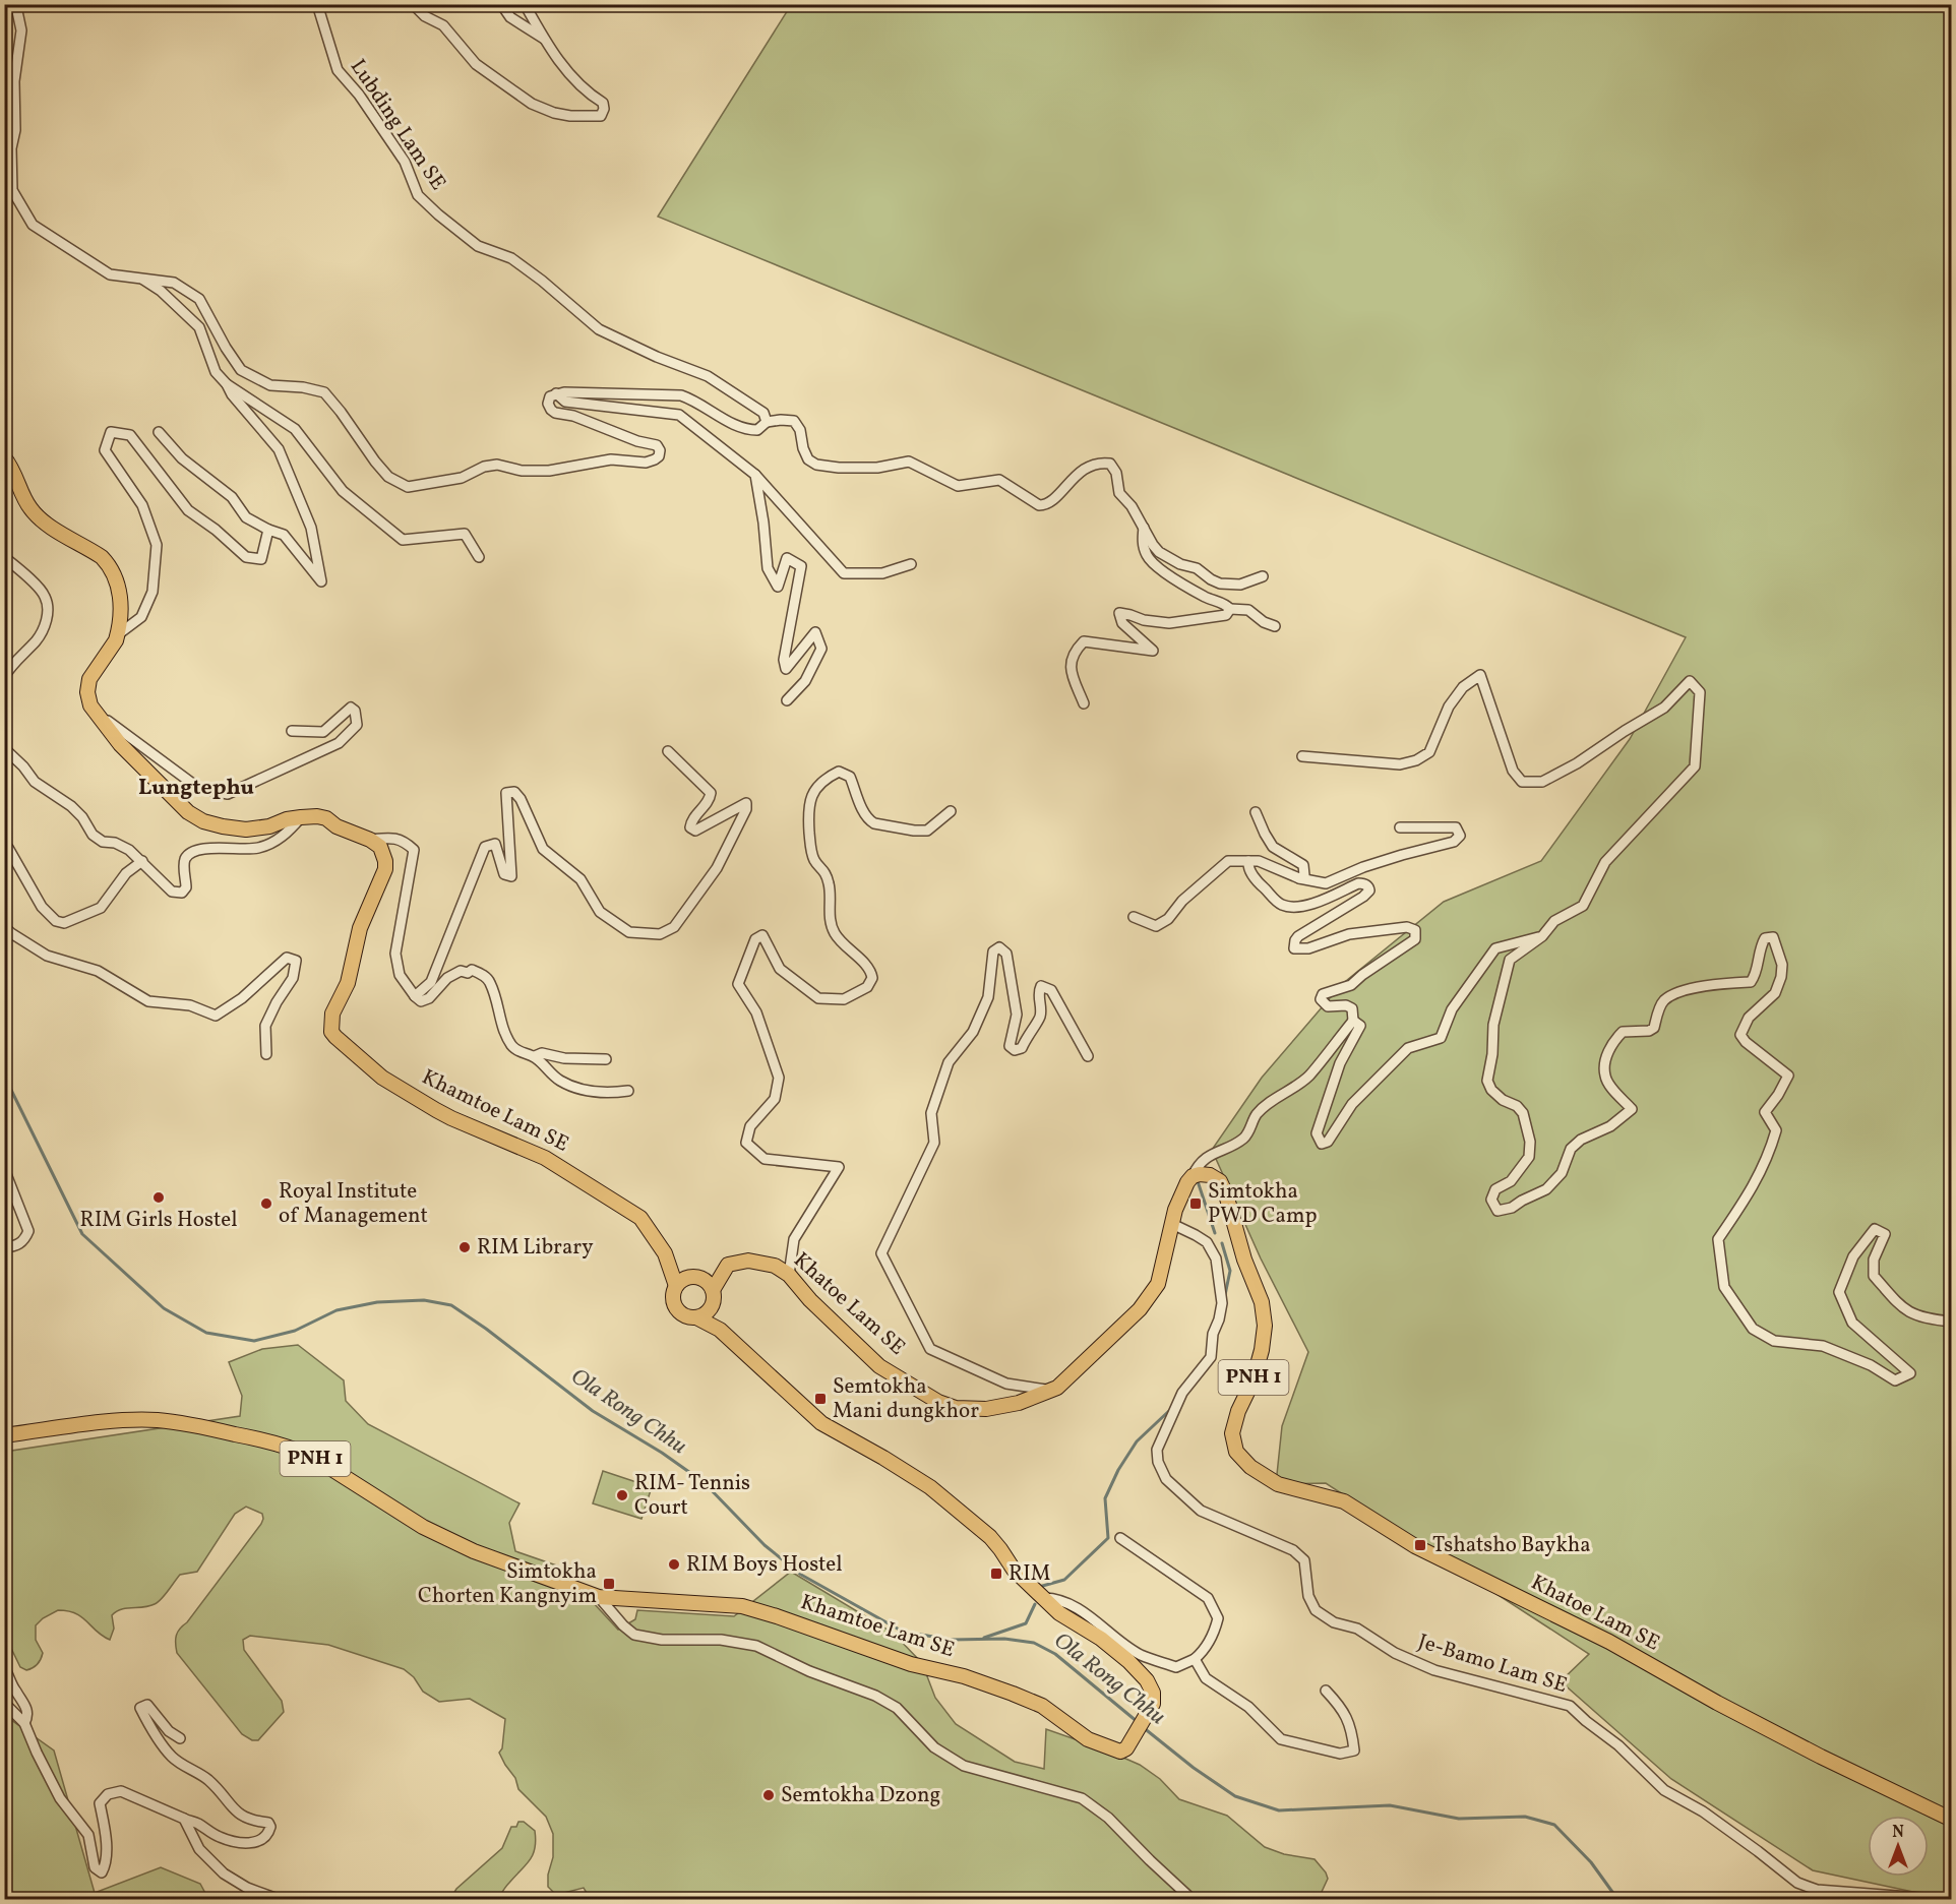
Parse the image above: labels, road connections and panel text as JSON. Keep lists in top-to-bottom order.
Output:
{
  "streets": {
    "main road": ["Khamtoe Lam SE", "Khatoe Lam SE", "PNH 1"],
    "street": ["Lubding Lam SE", "Je-Bamo Lam SE"]
  },
  "crossings": [
    ["Khamtoe Lam SE", "Khatoe Lam SE"],
    ["Khatoe Lam SE", "Je-Bamo Lam SE"]
  ],
  "districts": ["Lungtephu"],
  "water": ["Ola Rong Chhu"],
  "places": {
    "other": [
      "RIM Girls Hostel",
      "Royal Institute of Management",
      "RIM Library",
      "RIM- Tennis Court",
      "RIM Boys Hostel",
      "Semtokha Dzong"
    ],
    "transit": [
      "Simtokha PWD Camp",
      "Semtokha Mani dungkhor",
      "Tshatsho Baykha",
      "RIM",
      "Simtokha Chorten Kangnyim"
    ]
  },
  "north": "top"
}
